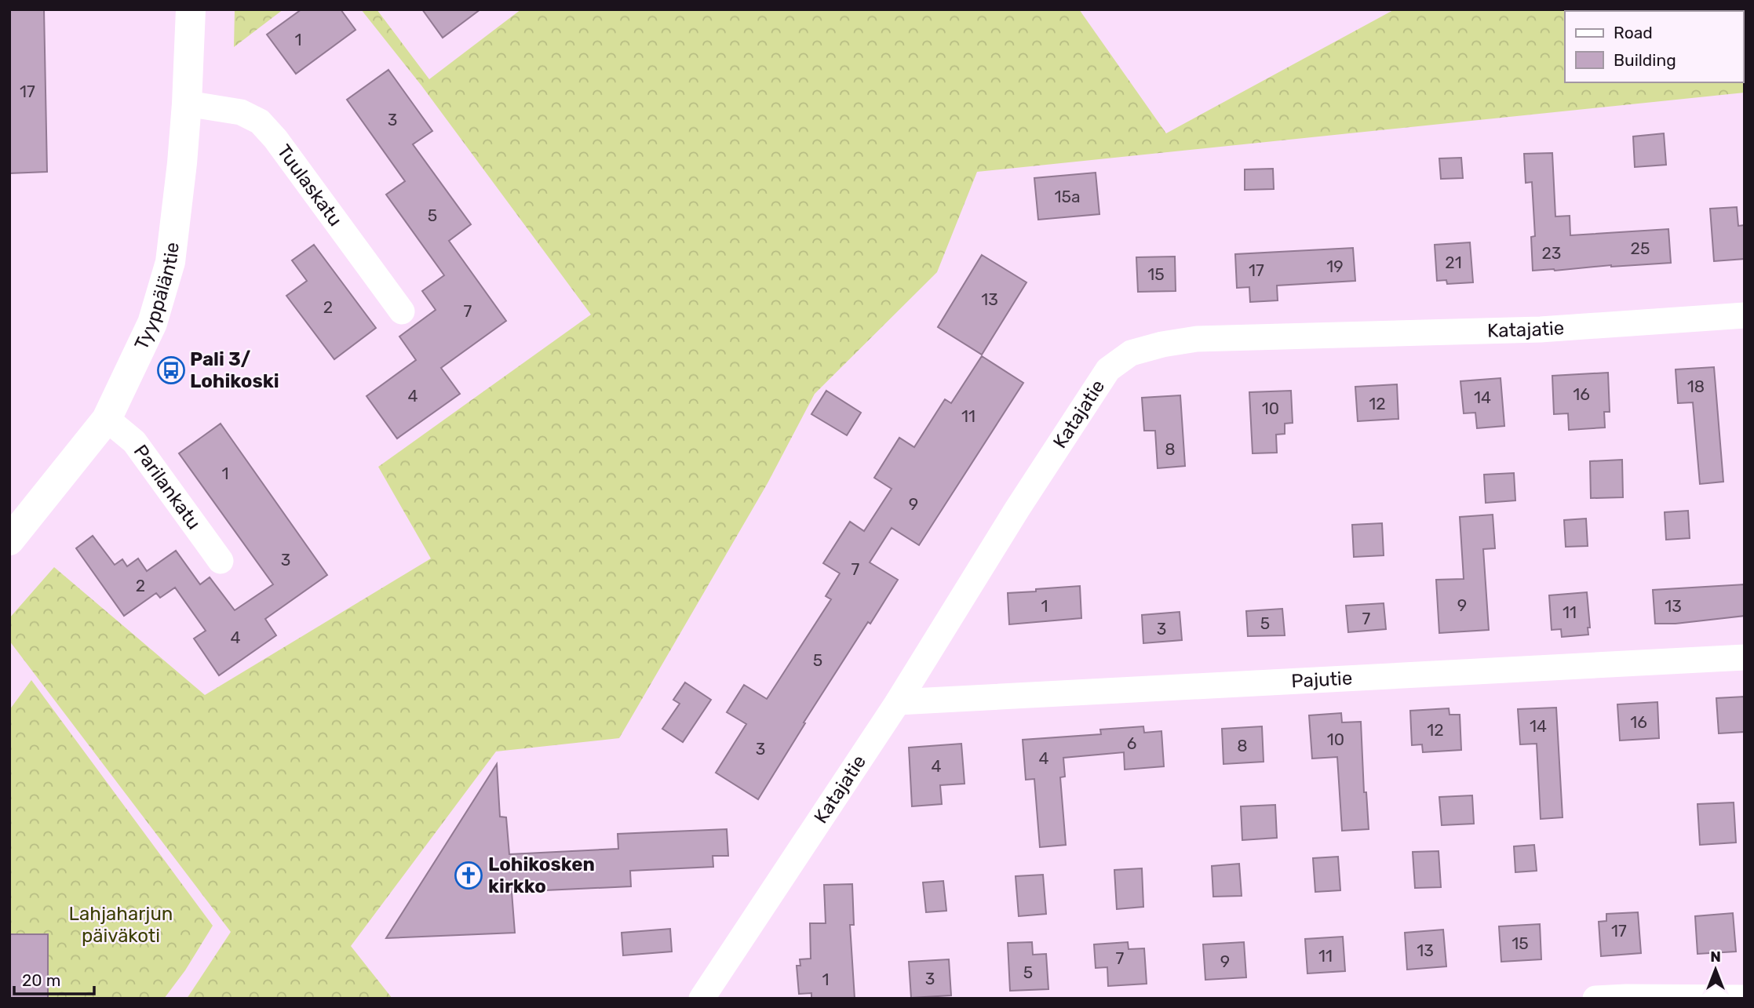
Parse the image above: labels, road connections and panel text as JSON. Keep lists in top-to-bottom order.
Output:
{
  "streets": {
    "street": [
      "Tuulaskatu",
      "Tyyppäläntie",
      "Katajatie",
      "Parilankatu",
      "Pajutie"
    ]
  },
  "crossings": [
    ["Tuulaskatu", "Tyyppäläntie"],
    ["Tyyppäläntie", "Parilankatu"],
    ["Katajatie", "Pajutie"]
  ],
  "parks": ["Lahjaharjun päiväkoti"],
  "places": {
    "bus stop": ["Pali 3/ Lohikoski"],
    "church": ["Lohikosken kirkko"]
  },
  "house_numbers": [
    "1",
    "17",
    "3",
    "15a",
    "5",
    "25",
    "23",
    "21",
    "19",
    "17",
    "15",
    "13",
    "2",
    "7",
    "18",
    "16",
    "4",
    "14",
    "12",
    "10",
    "11",
    "8",
    "1",
    "9",
    "3",
    "7",
    "2",
    "9",
    "1",
    "13",
    "11",
    "7",
    "5",
    "3",
    "4",
    "5",
    "16",
    "14",
    "12",
    "10",
    "6",
    "8",
    "3",
    "4",
    "4",
    "17",
    "15",
    "13",
    "11",
    "7",
    "9",
    "5",
    "3",
    "1"
  ],
  "legend": ["Road", "Building"],
  "scale_bar": "20 m",
  "north": "top"
}
